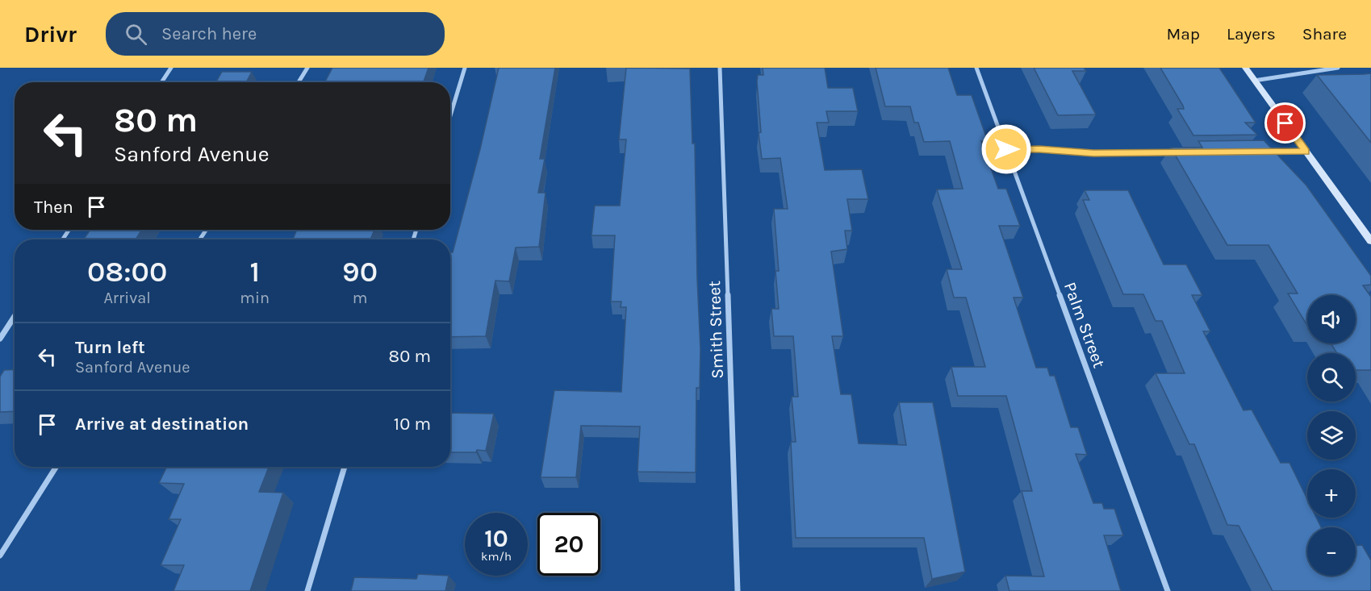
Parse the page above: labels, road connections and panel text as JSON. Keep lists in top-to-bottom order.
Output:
{
  "streets": {
    "street": ["Palm Street", "Smith Street"]
  },
  "page": {
    "header": "Drivr",
    "search": "Search here",
    "nav": ["Map", "Layers", "Share"],
    "turn": ["80 m", "Sanford Avenue"],
    "then": "Then",
    "eta": [
      "08:00",
      "Arrival",
      "1",
      "min",
      "90",
      "m"
    ],
    "map_buttons": ["+", "−"],
    "list": [
      {
        "name": "Turn left",
        "note": "Sanford Avenue",
        "value": "80 m"
      },
      {
        "name": "Arrive at destination",
        "value": "10 m"
      }
    ],
    "speed": "10 km/h",
    "limit": "20"
  }
}
